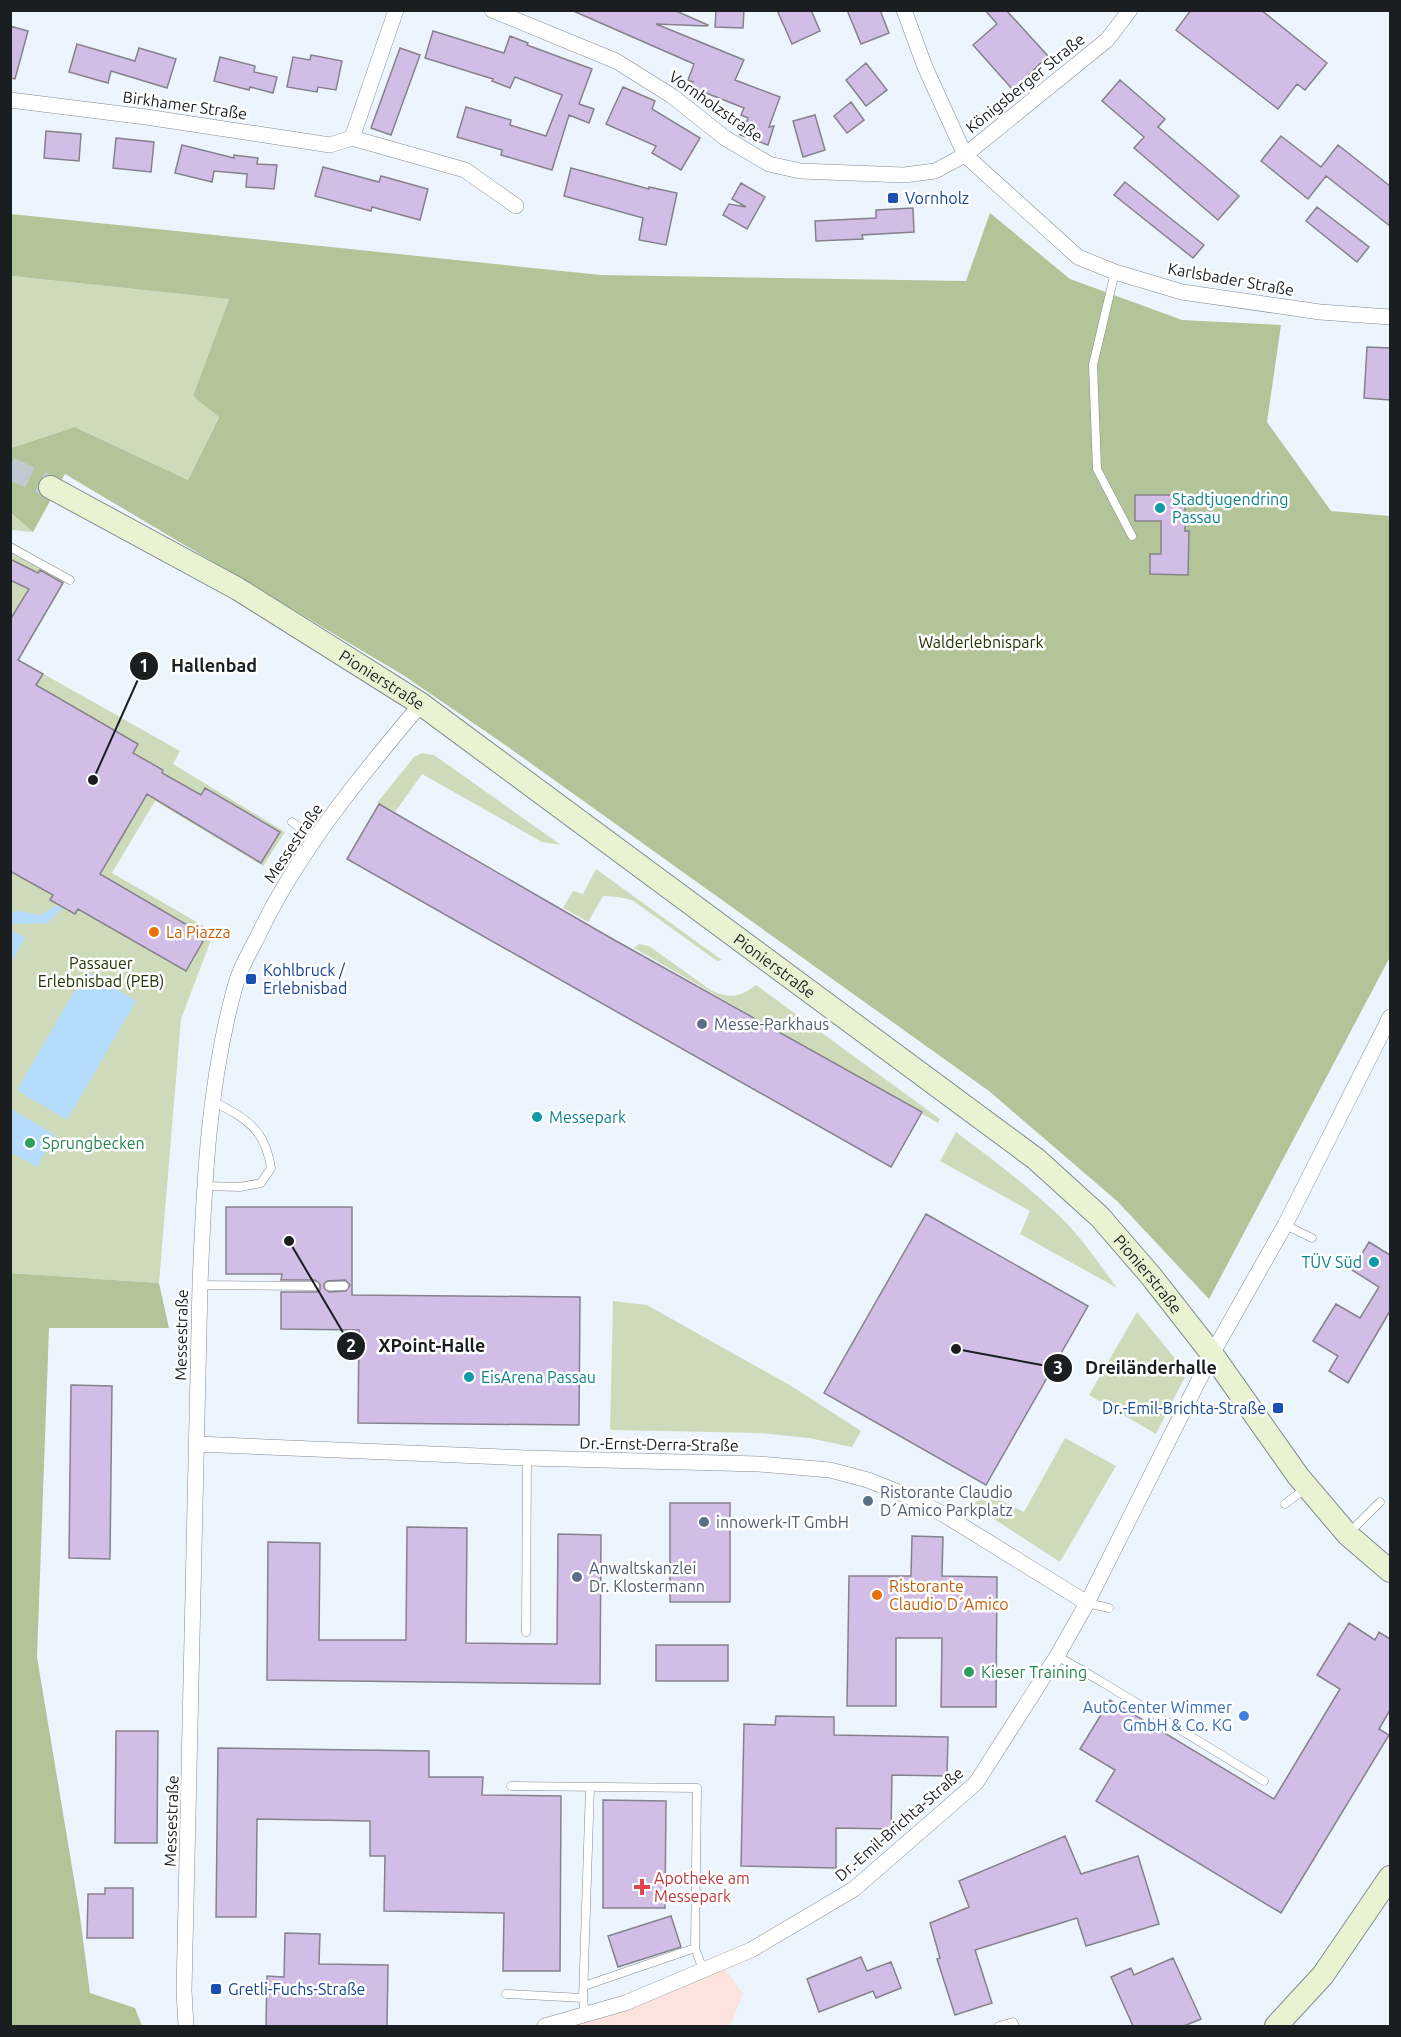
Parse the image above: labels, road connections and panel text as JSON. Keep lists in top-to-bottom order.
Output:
{
  "streets": {
    "main road": ["Pionierstraße"],
    "street": [
      "Königsberger Straße",
      "Birkhamer Straße",
      "Vornholzstraße",
      "Karlsbader Straße",
      "Messestraße",
      "Dr.-Ernst-Derra-Straße",
      "Dr.-Emil-Brichta-Straße"
    ]
  },
  "crossings": [
    ["Königsberger Straße", "Vornholzstraße"],
    ["Königsberger Straße", "Karlsbader Straße"],
    ["Vornholzstraße", "Karlsbader Straße"],
    ["Pionierstraße", "Messestraße"],
    ["Pionierstraße", "Dr.-Emil-Brichta-Straße"],
    ["Messestraße", "Dr.-Ernst-Derra-Straße"],
    ["Dr.-Ernst-Derra-Straße", "Dr.-Emil-Brichta-Straße"]
  ],
  "parks": ["Walderlebnispark", "Passauer Erlebnisbad (PEB)"],
  "places": {
    "transit": [
      "Vornholz",
      "Kohlbruck / Erlebnisbad",
      "Dr.-Emil-Brichta-Straße",
      "Gretli-Fuchs-Straße"
    ],
    "other": [
      "Stadtjugendring Passau",
      "Hallenbad",
      "La Piazza",
      "Messe-Parkhaus",
      "Messepark",
      "Sprungbecken",
      "XPoint-Halle",
      "TÜV Süd",
      "Dreiländerhalle",
      "EisArena Passau",
      "Ristorante Claudio D´Amico Parkplatz",
      "innowerk-IT GmbH",
      "Anwaltskanzlei Dr. Klostermann",
      "Ristorante Claudio D´Amico",
      "Kieser Training",
      "AutoCenter Wimmer GmbH & Co. KG"
    ],
    "health": ["Apotheke am Messepark"]
  }
}
